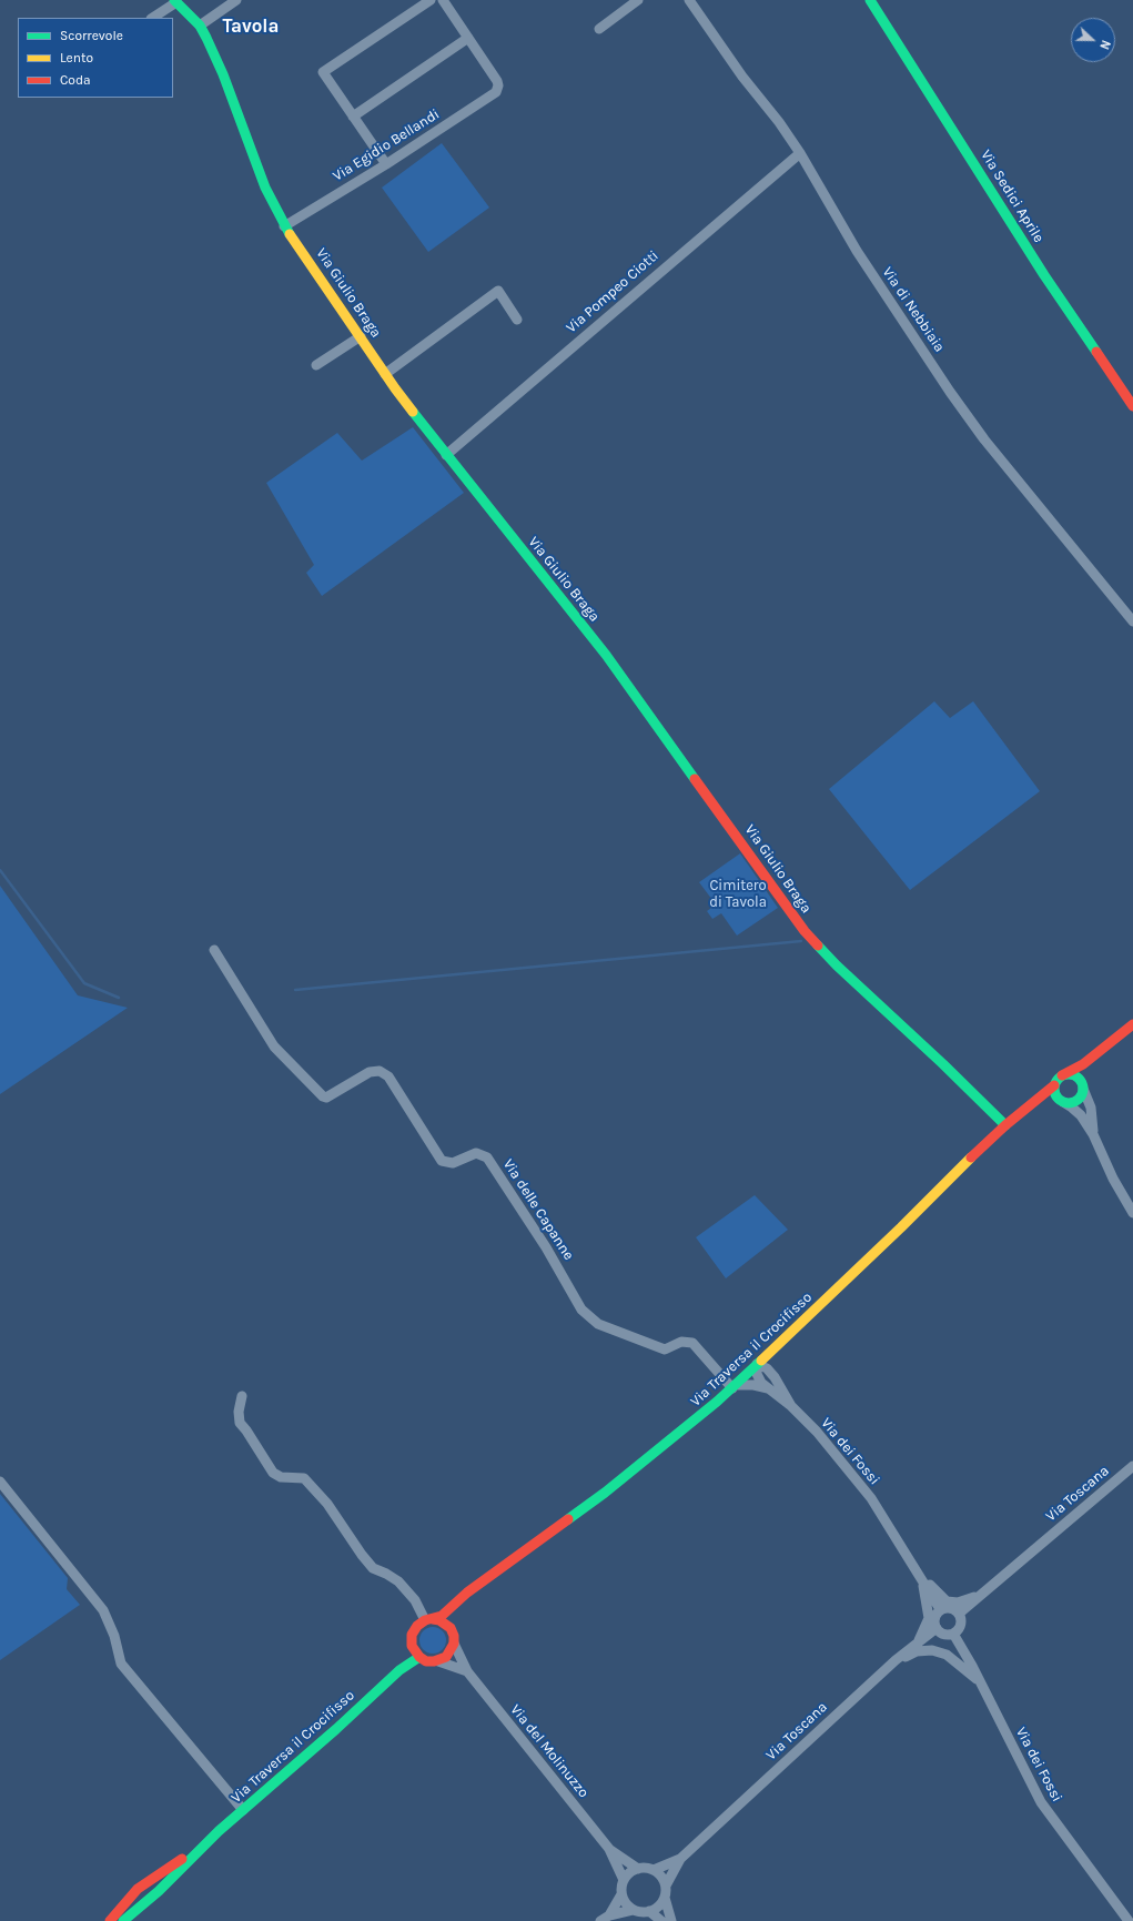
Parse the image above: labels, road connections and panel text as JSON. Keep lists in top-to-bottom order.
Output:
{
  "streets": {
    "street": [
      "Via Egidio Bellandi",
      "Via Sedici Aprile",
      "Via Pompeo Ciotti",
      "Via Giulio Braga",
      "Via di Nebbiaia",
      "Via delle Capanne",
      "Via Traversa il Crocifisso",
      "Via dei Fossi",
      "Via Toscana",
      "Via del Molinuzzo"
    ]
  },
  "crossings": [
    ["Via Egidio Bellandi", "Via Giulio Braga"],
    ["Via Pompeo Ciotti", "Via Giulio Braga"],
    ["Via Pompeo Ciotti", "Via di Nebbiaia"],
    ["Via Giulio Braga", "Via Traversa il Crocifisso"],
    ["Via delle Capanne", "Via Traversa il Crocifisso"],
    ["Via delle Capanne", "Via dei Fossi"],
    ["Via Traversa il Crocifisso", "Via dei Fossi"],
    ["Via Traversa il Crocifisso", "Via del Molinuzzo"],
    ["Via dei Fossi", "Via Toscana"],
    ["Via Toscana", "Via del Molinuzzo"]
  ],
  "districts": ["Tavola"],
  "parks": ["Cimitero di Tavola"],
  "legend": ["Scorrevole", "Lento", "Coda"],
  "north": "right"
}
